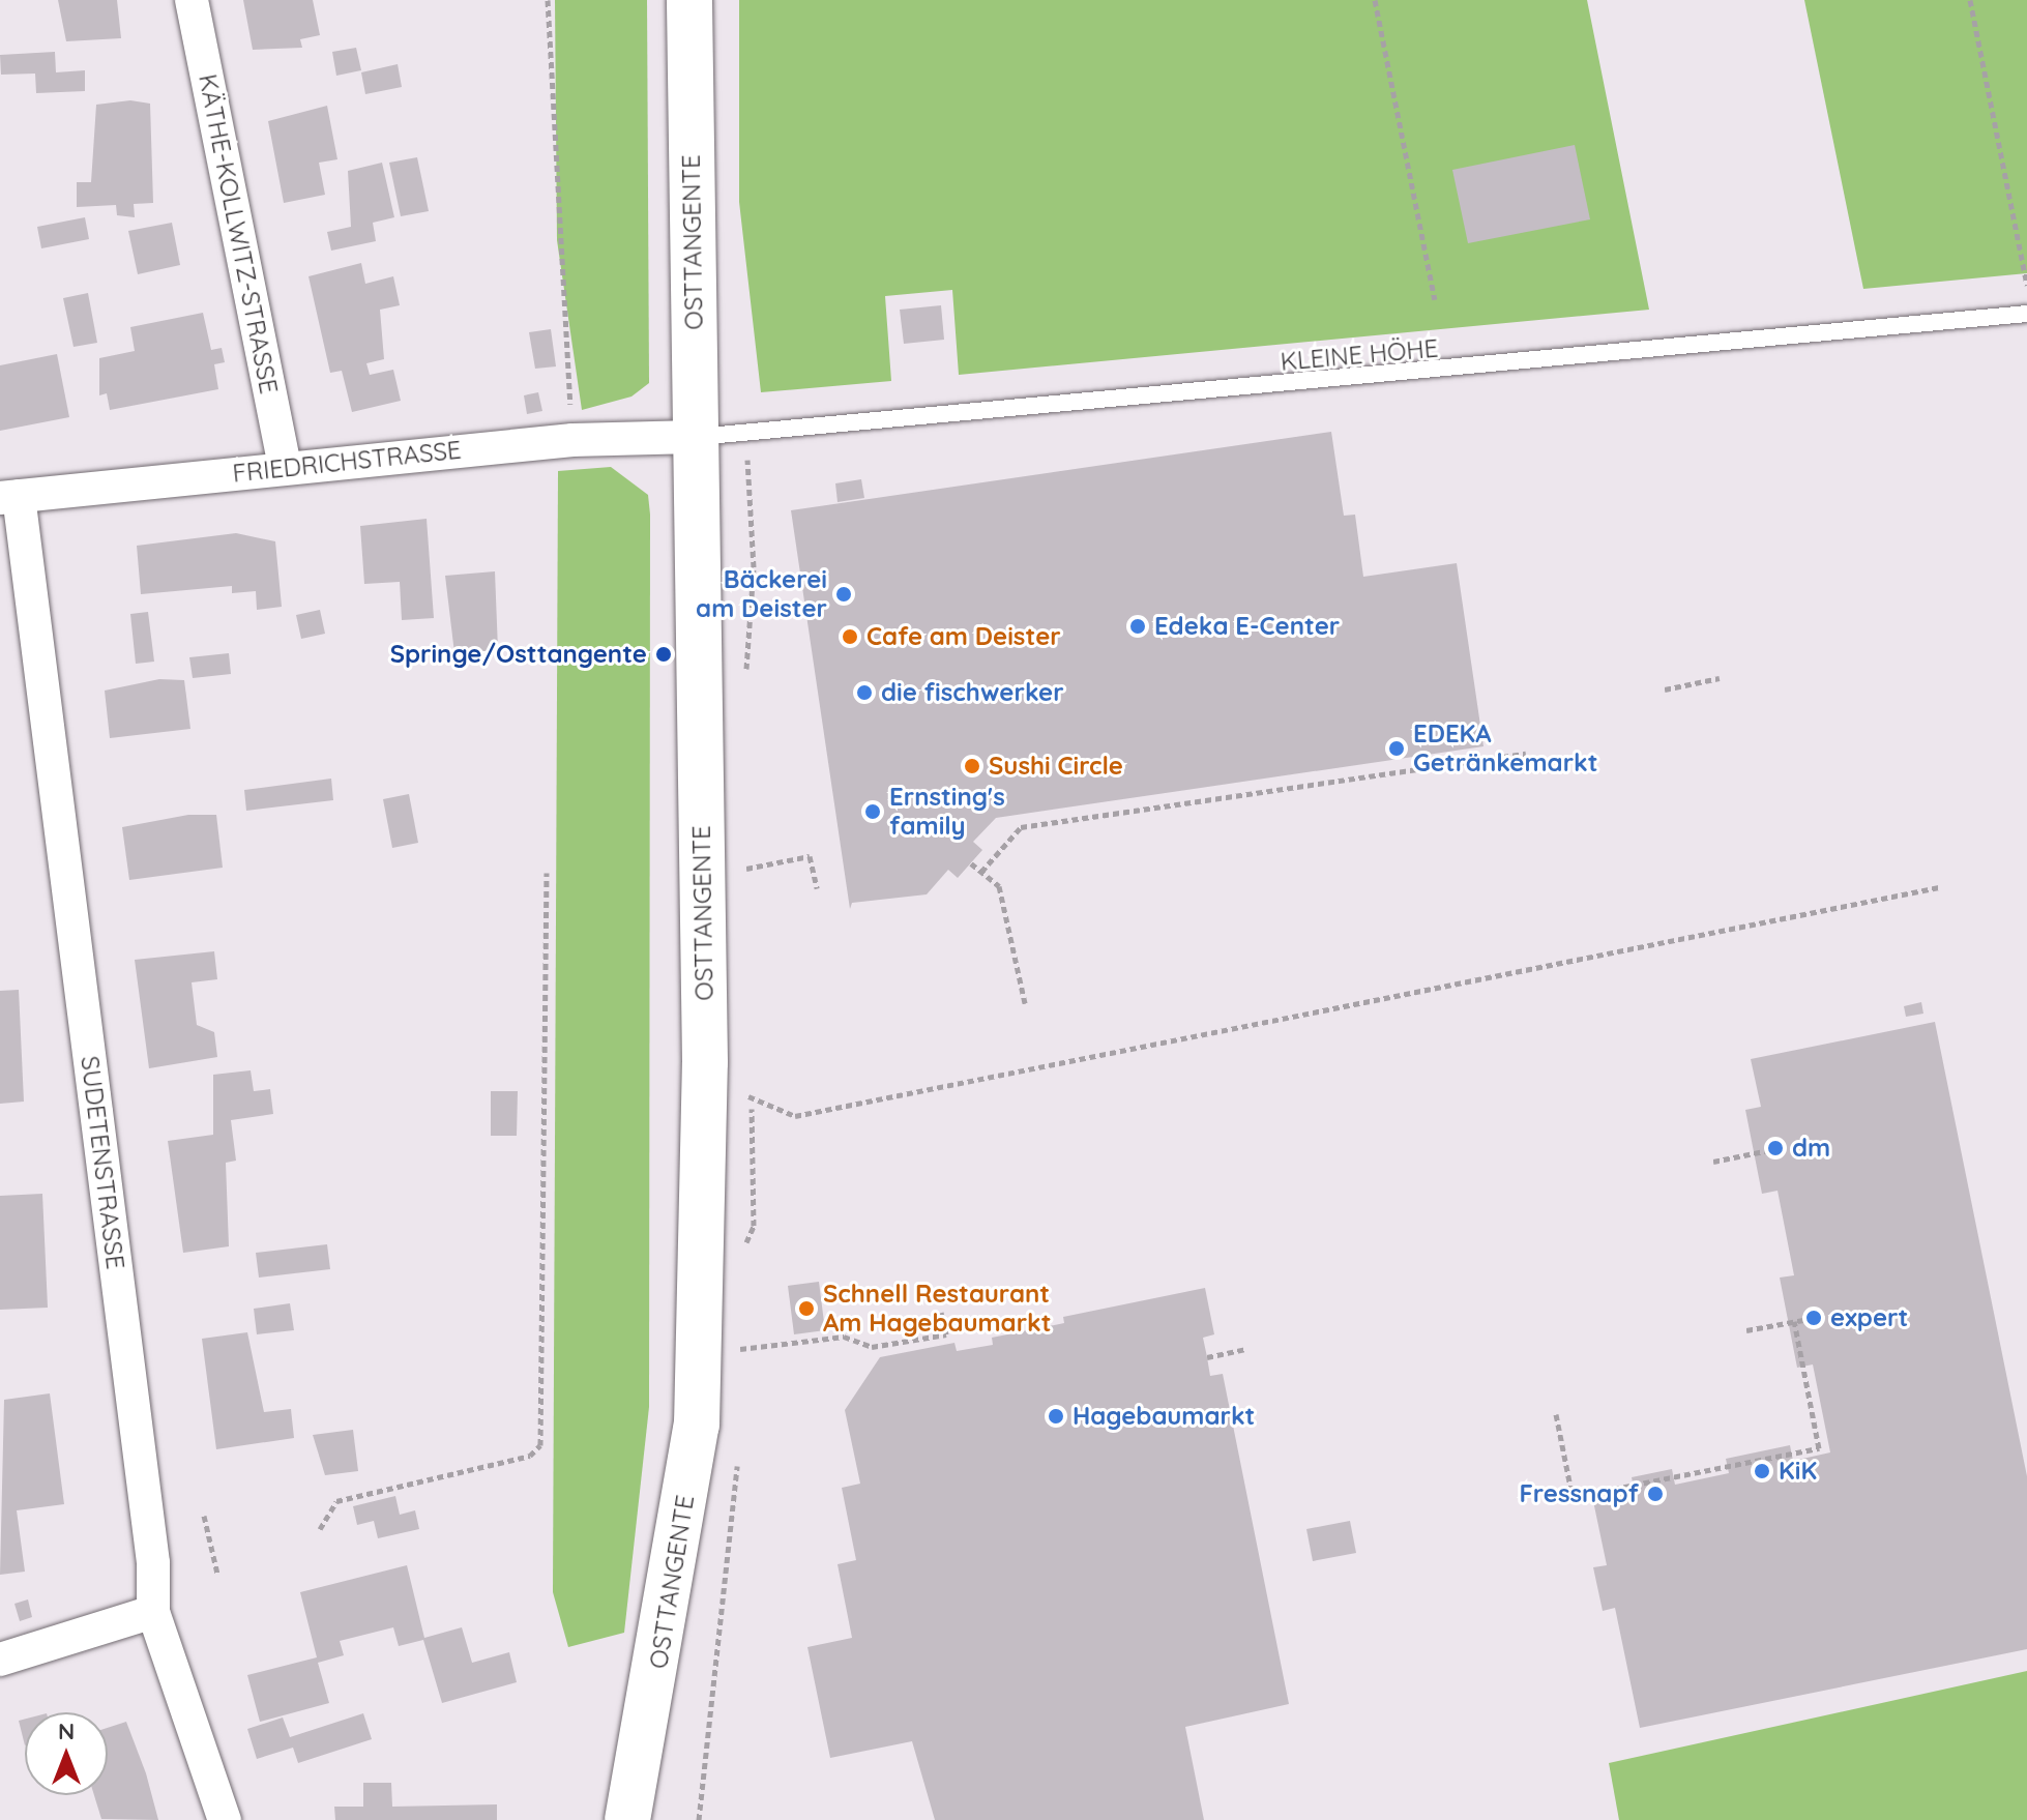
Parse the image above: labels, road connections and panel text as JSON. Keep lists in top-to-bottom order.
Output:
{
  "streets": {
    "street": [
      "KÄTHE-KOLLWITZ-STRASSE",
      "OSTTANGENTE",
      "FRIEDRICHSTRASSE",
      "SUDETENSTRASSE"
    ],
    "lane": ["KLEINE HÖHE"]
  },
  "crossings": [
    ["KÄTHE-KOLLWITZ-STRASSE", "FRIEDRICHSTRASSE"],
    ["OSTTANGENTE", "KLEINE HÖHE"],
    ["OSTTANGENTE", "FRIEDRICHSTRASSE"],
    ["KLEINE HÖHE", "FRIEDRICHSTRASSE"],
    ["FRIEDRICHSTRASSE", "SUDETENSTRASSE"]
  ],
  "places": [
    "Bäckerei am Deister",
    "Edeka E-Center",
    "Cafe am Deister",
    "Springe/Osttangente",
    "die fischwerker",
    "EDEKA Getränkemarkt",
    "Sushi Circle",
    "Ernsting's family",
    "dm",
    "Schnell Restaurant Am Hagebaumarkt",
    "expert",
    "Hagebaumarkt",
    "KiK",
    "Fressnapf"
  ],
  "north": "top"
}
